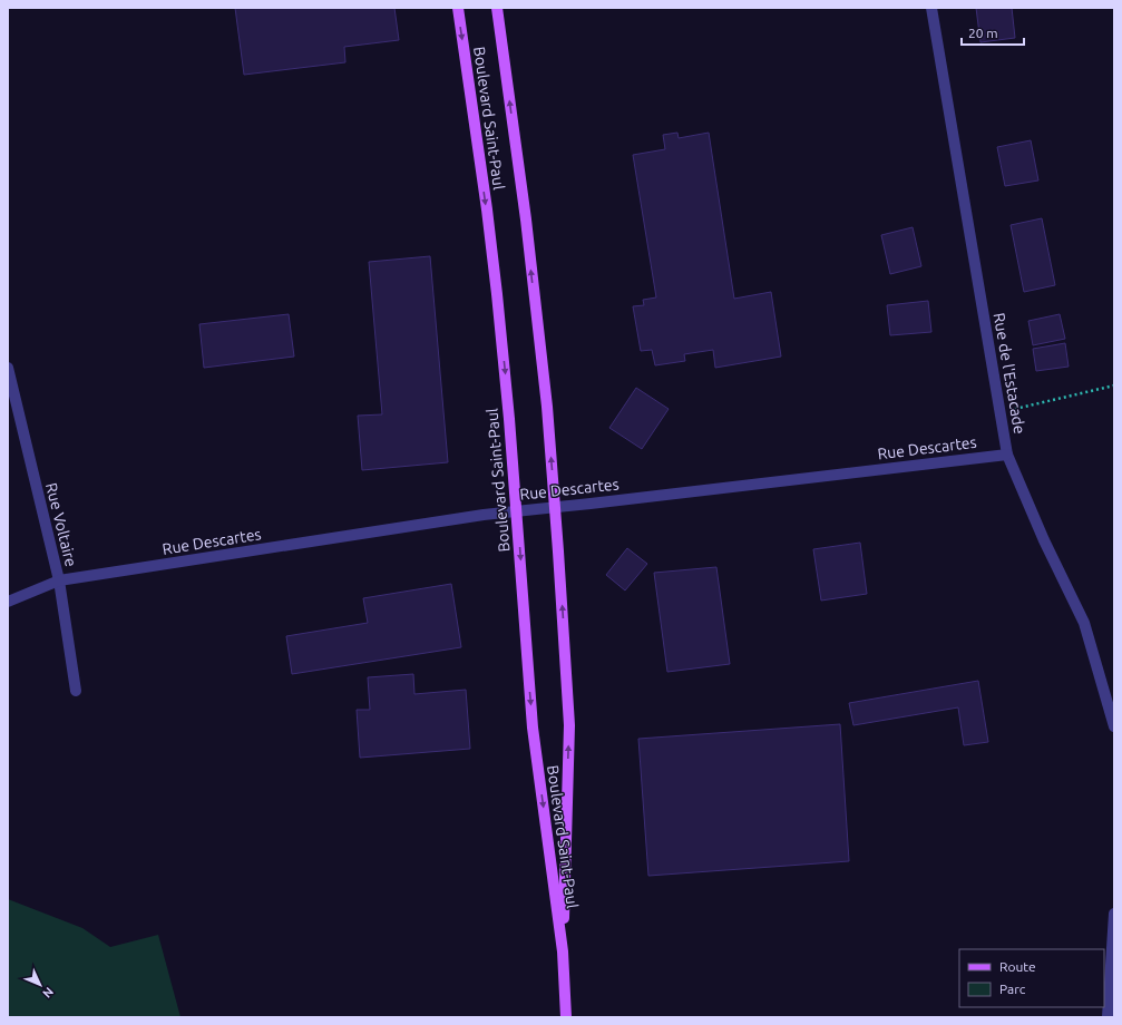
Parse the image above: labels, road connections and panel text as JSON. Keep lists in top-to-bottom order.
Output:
{
  "streets": {
    "main road": ["Boulevard Saint-Paul"],
    "street": ["Rue de l'Estacade", "Rue Descartes", "Rue Voltaire"]
  },
  "crossings": [
    ["Boulevard Saint-Paul", "Rue Descartes"],
    ["Rue de l'Estacade", "Rue Descartes"],
    ["Rue Descartes", "Rue Voltaire"]
  ],
  "legend": ["Route", "Parc"],
  "scale_bar": "20 m",
  "north": "bottom right"
}
